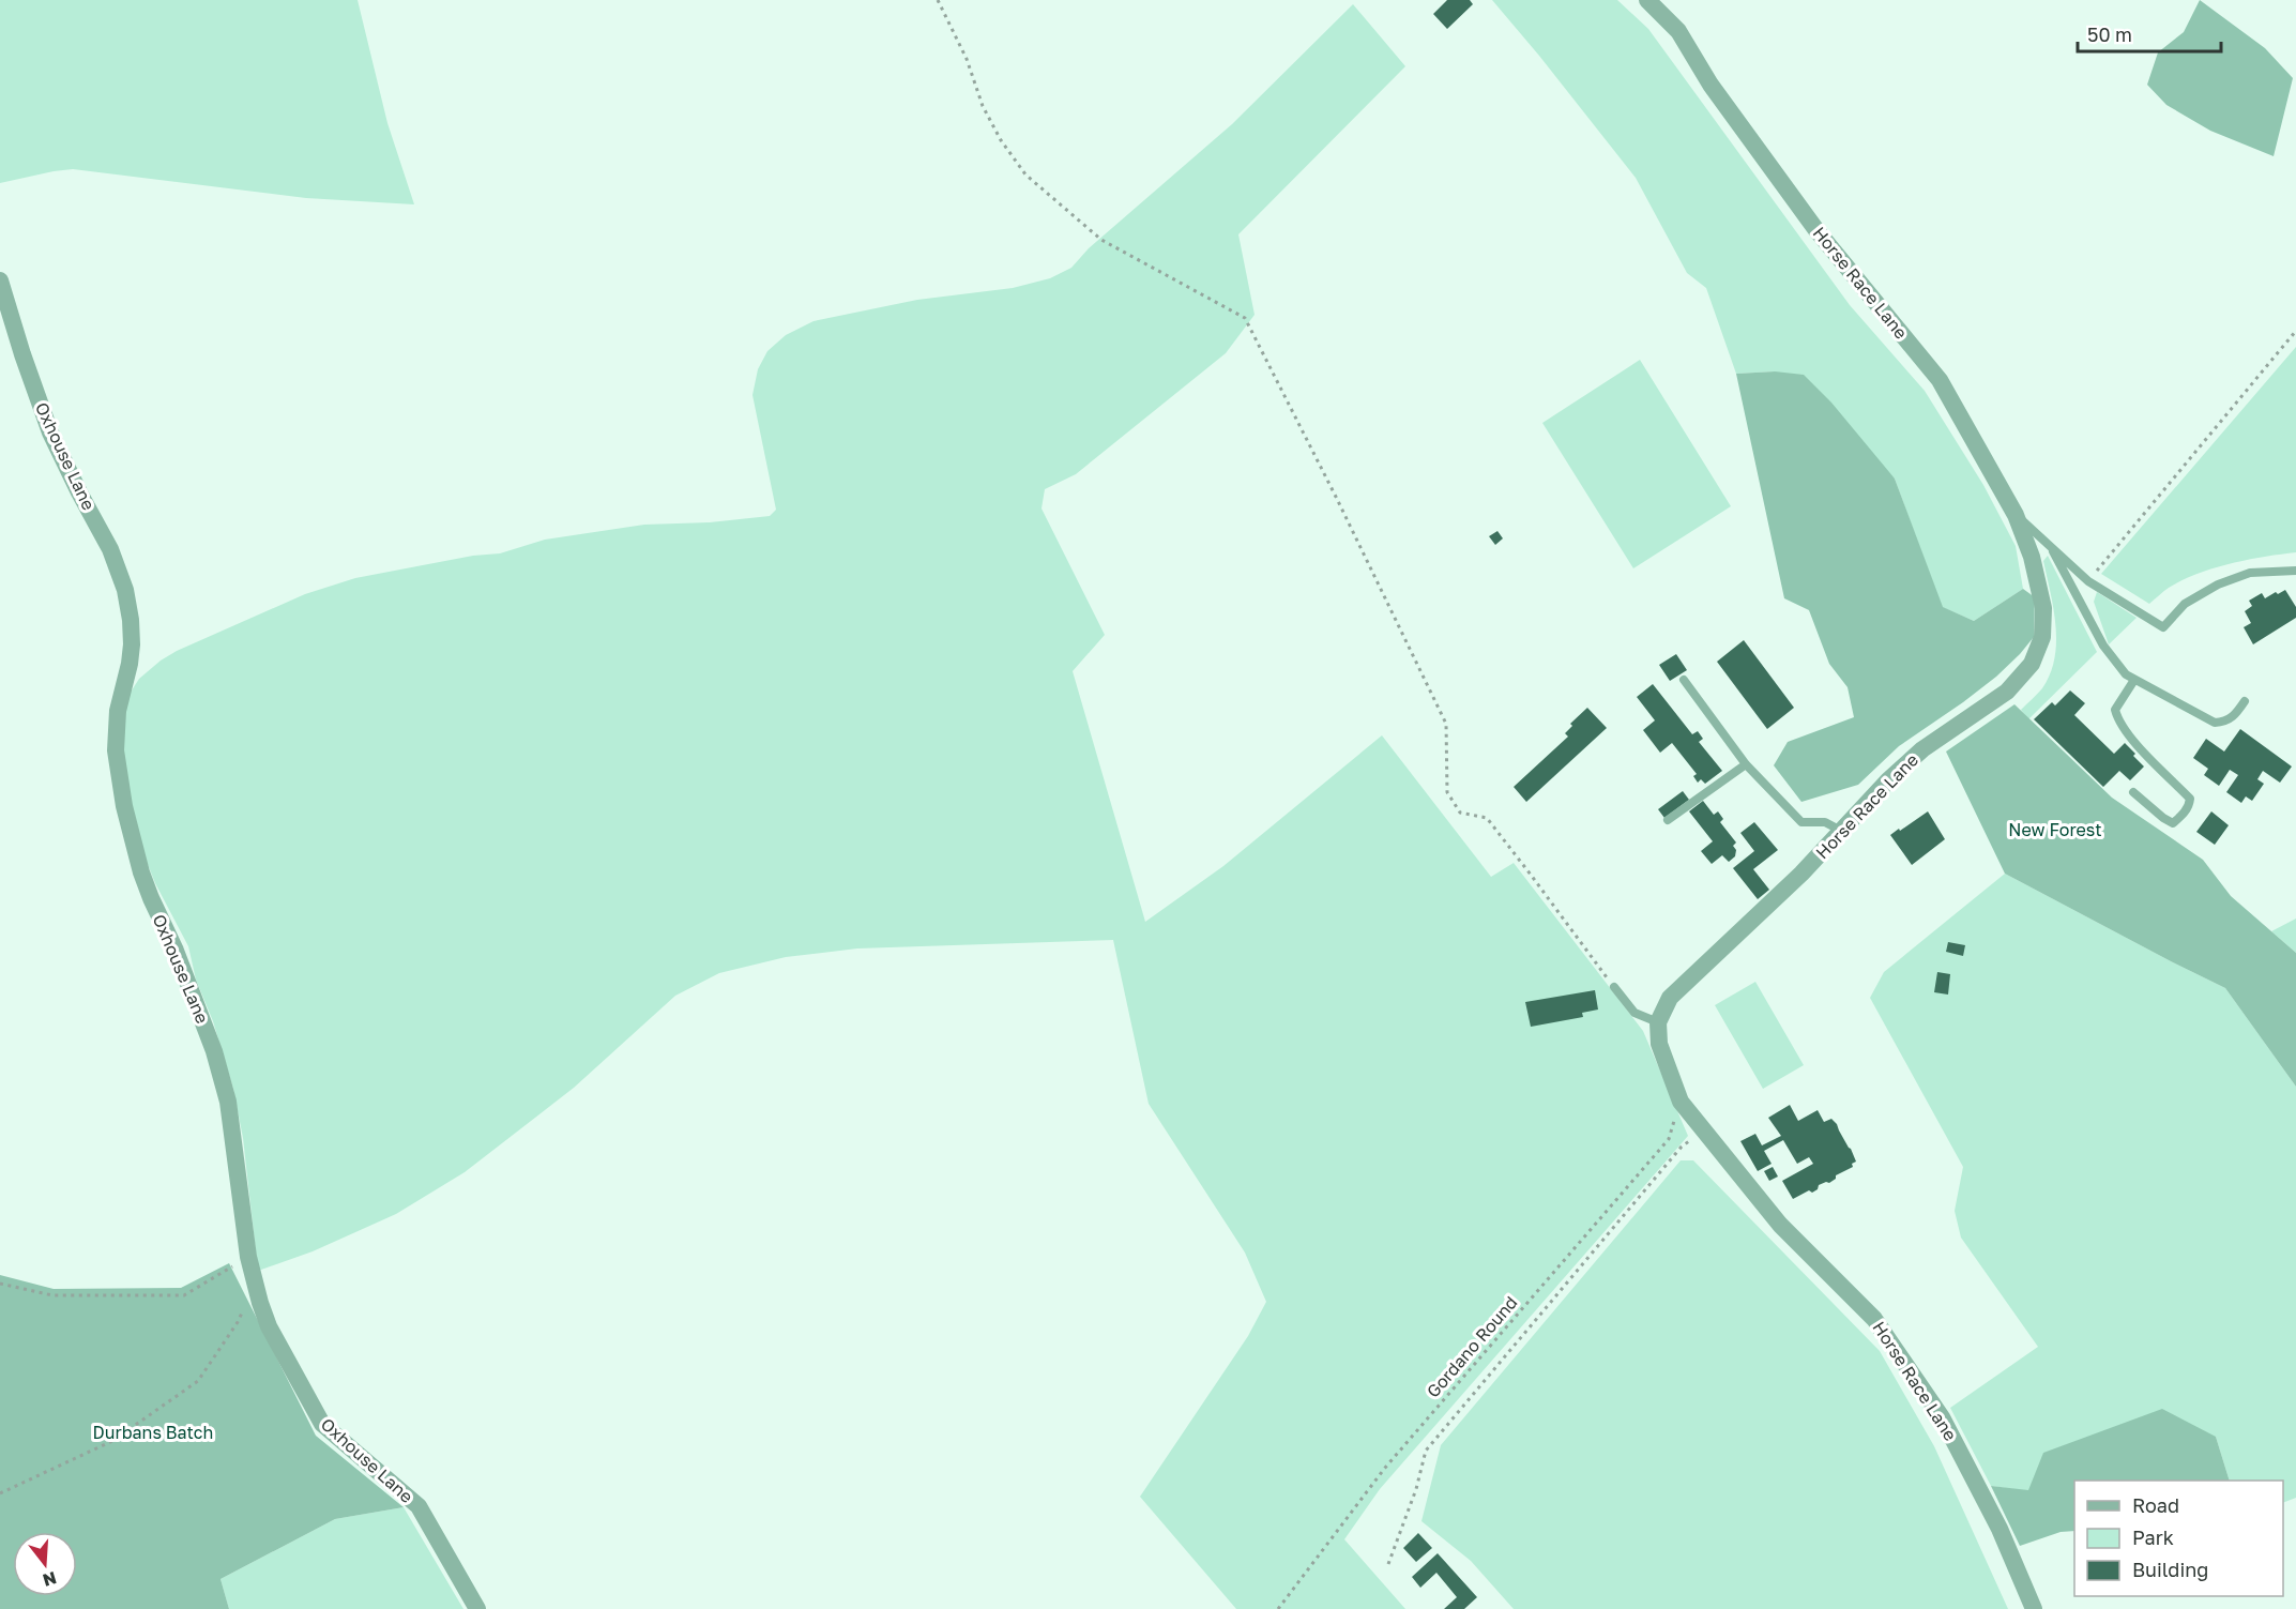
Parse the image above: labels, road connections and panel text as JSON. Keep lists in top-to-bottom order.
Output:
{
  "streets": {
    "street": ["Horse Race Lane", "Oxhouse Lane"],
    "path": ["Gordano Round"]
  },
  "crossings": [
    ["Horse Race Lane", "Gordano Round"]
  ],
  "parks": ["New Forest", "Durbans Batch"],
  "legend": ["Road", "Park", "Building"],
  "scale_bar": "50 m",
  "north": "bottom"
}
